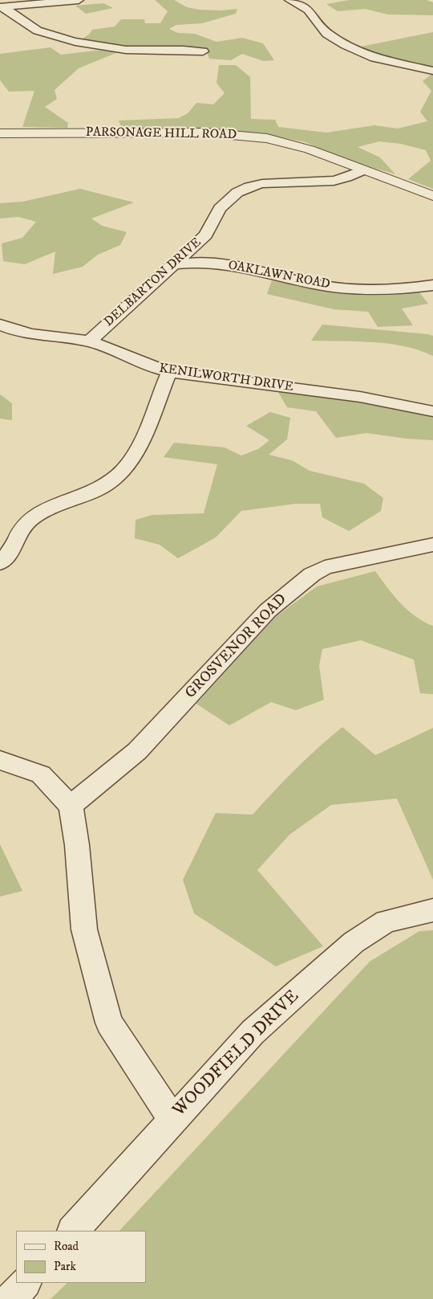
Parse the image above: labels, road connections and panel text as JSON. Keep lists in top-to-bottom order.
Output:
{
  "streets": {
    "street": [
      "PARSONAGE HILL ROAD",
      "OAKLAWN ROAD",
      "DELBARTON DRIVE",
      "KENILWORTH DRIVE",
      "GROSVENOR ROAD",
      "WOODFIELD DRIVE"
    ]
  },
  "crossings": [
    ["PARSONAGE HILL ROAD", "DELBARTON DRIVE"],
    ["OAKLAWN ROAD", "DELBARTON DRIVE"],
    ["DELBARTON DRIVE", "KENILWORTH DRIVE"],
    ["GROSVENOR ROAD", "WOODFIELD DRIVE"]
  ],
  "legend": ["Road", "Park"]
}
